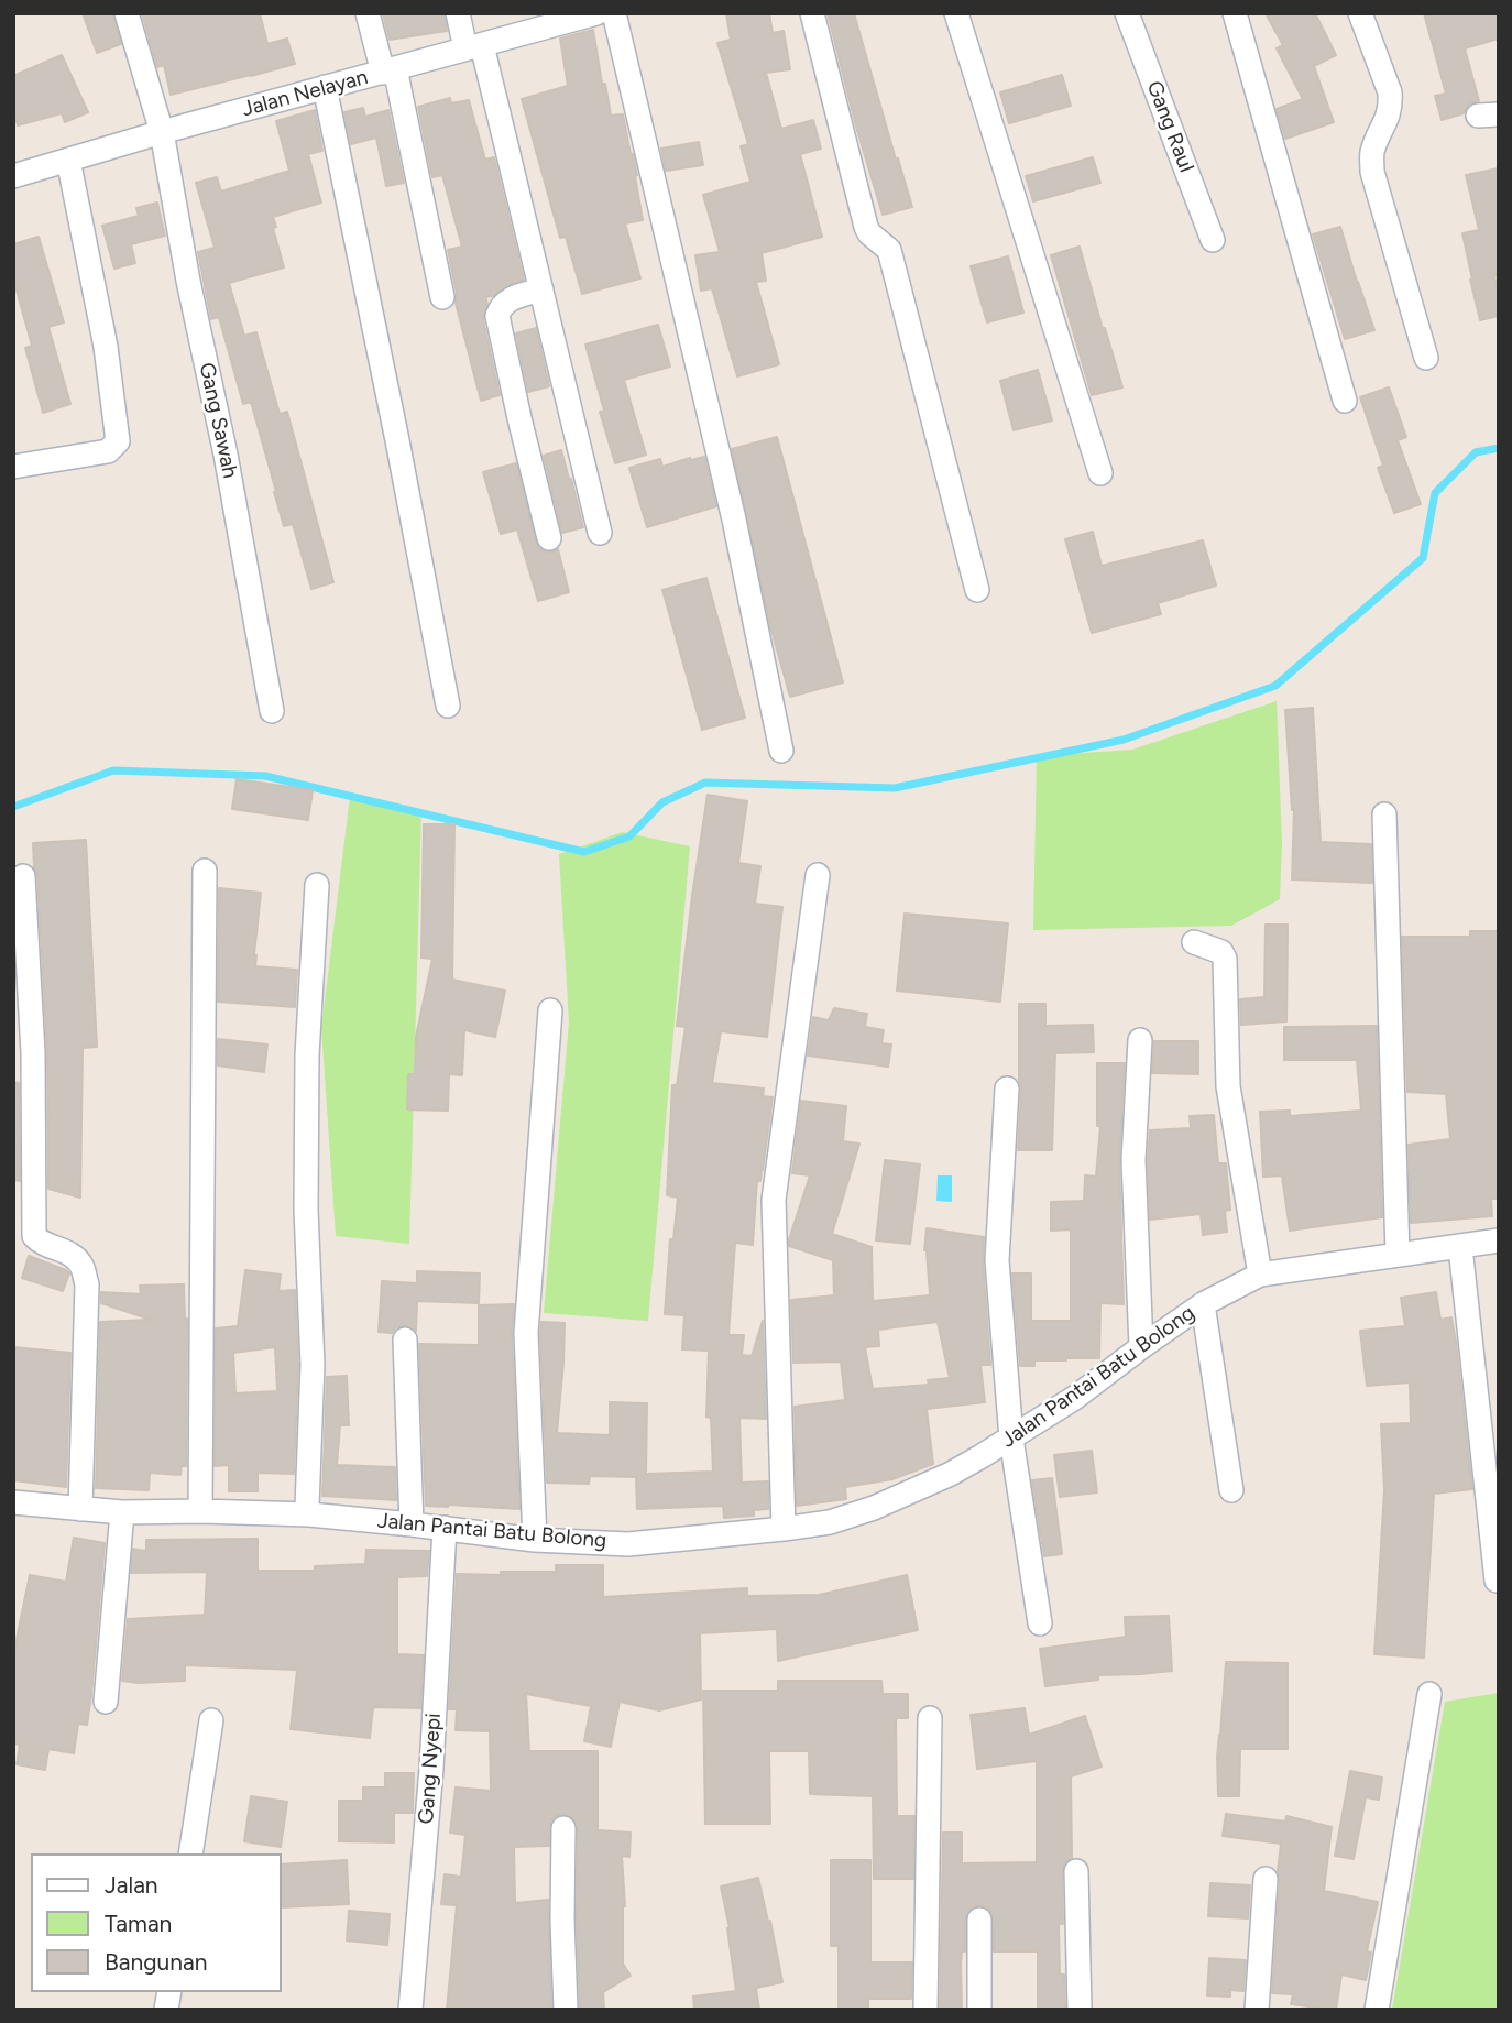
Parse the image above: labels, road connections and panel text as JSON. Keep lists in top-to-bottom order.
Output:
{
  "streets": {
    "street": [
      "Jalan Nelayan",
      "Gang Raul",
      "Gang Sawah",
      "Jalan Pantai Batu Bolong",
      "Gang Nyepi"
    ]
  },
  "crossings": [
    ["Jalan Nelayan", "Gang Sawah"],
    ["Jalan Pantai Batu Bolong", "Gang Nyepi"]
  ],
  "legend": ["Jalan", "Taman", "Bangunan"]
}
